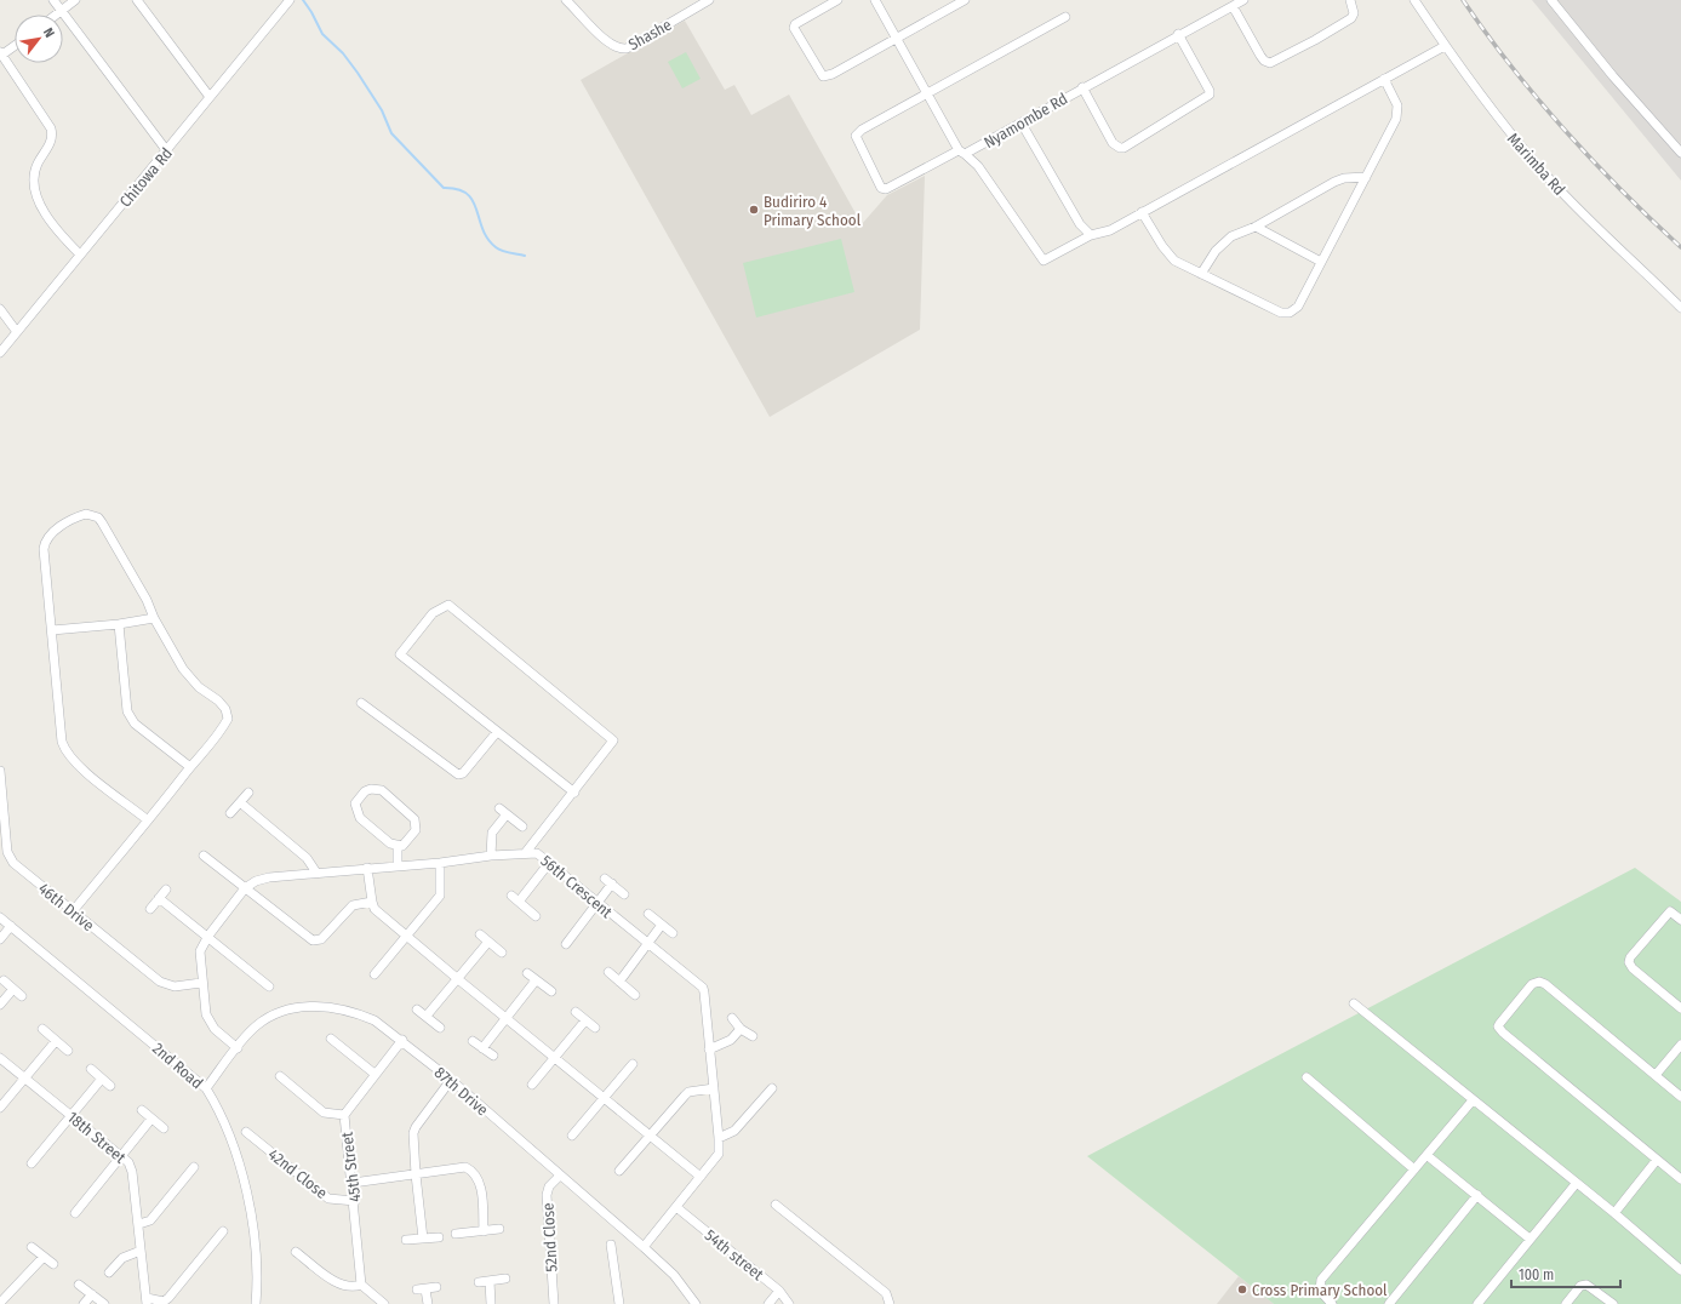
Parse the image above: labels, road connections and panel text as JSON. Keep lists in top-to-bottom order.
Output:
{
  "streets": {
    "street": [
      "Shashe",
      "Nyamombe Rd",
      "Marimba Rd",
      "Chitowa Rd",
      "56th Crescent",
      "46th Drive",
      "2nd Road",
      "87th Drive",
      "18th Street",
      "45th Street",
      "42nd Close",
      "52nd Close",
      "54th street"
    ]
  },
  "crossings": [
    ["56th Crescent", "46th Drive"],
    ["56th Crescent", "87th Drive"],
    ["56th Crescent", "54th street"],
    ["2nd Road", "87th Drive"],
    ["87th Drive", "45th Street"],
    ["87th Drive", "52nd Close"],
    ["45th Street", "42nd Close"]
  ],
  "places": ["Budiriro 4 Primary School", "Cross Primary School"],
  "scale_bar": "100 m",
  "north": "top right"
}
